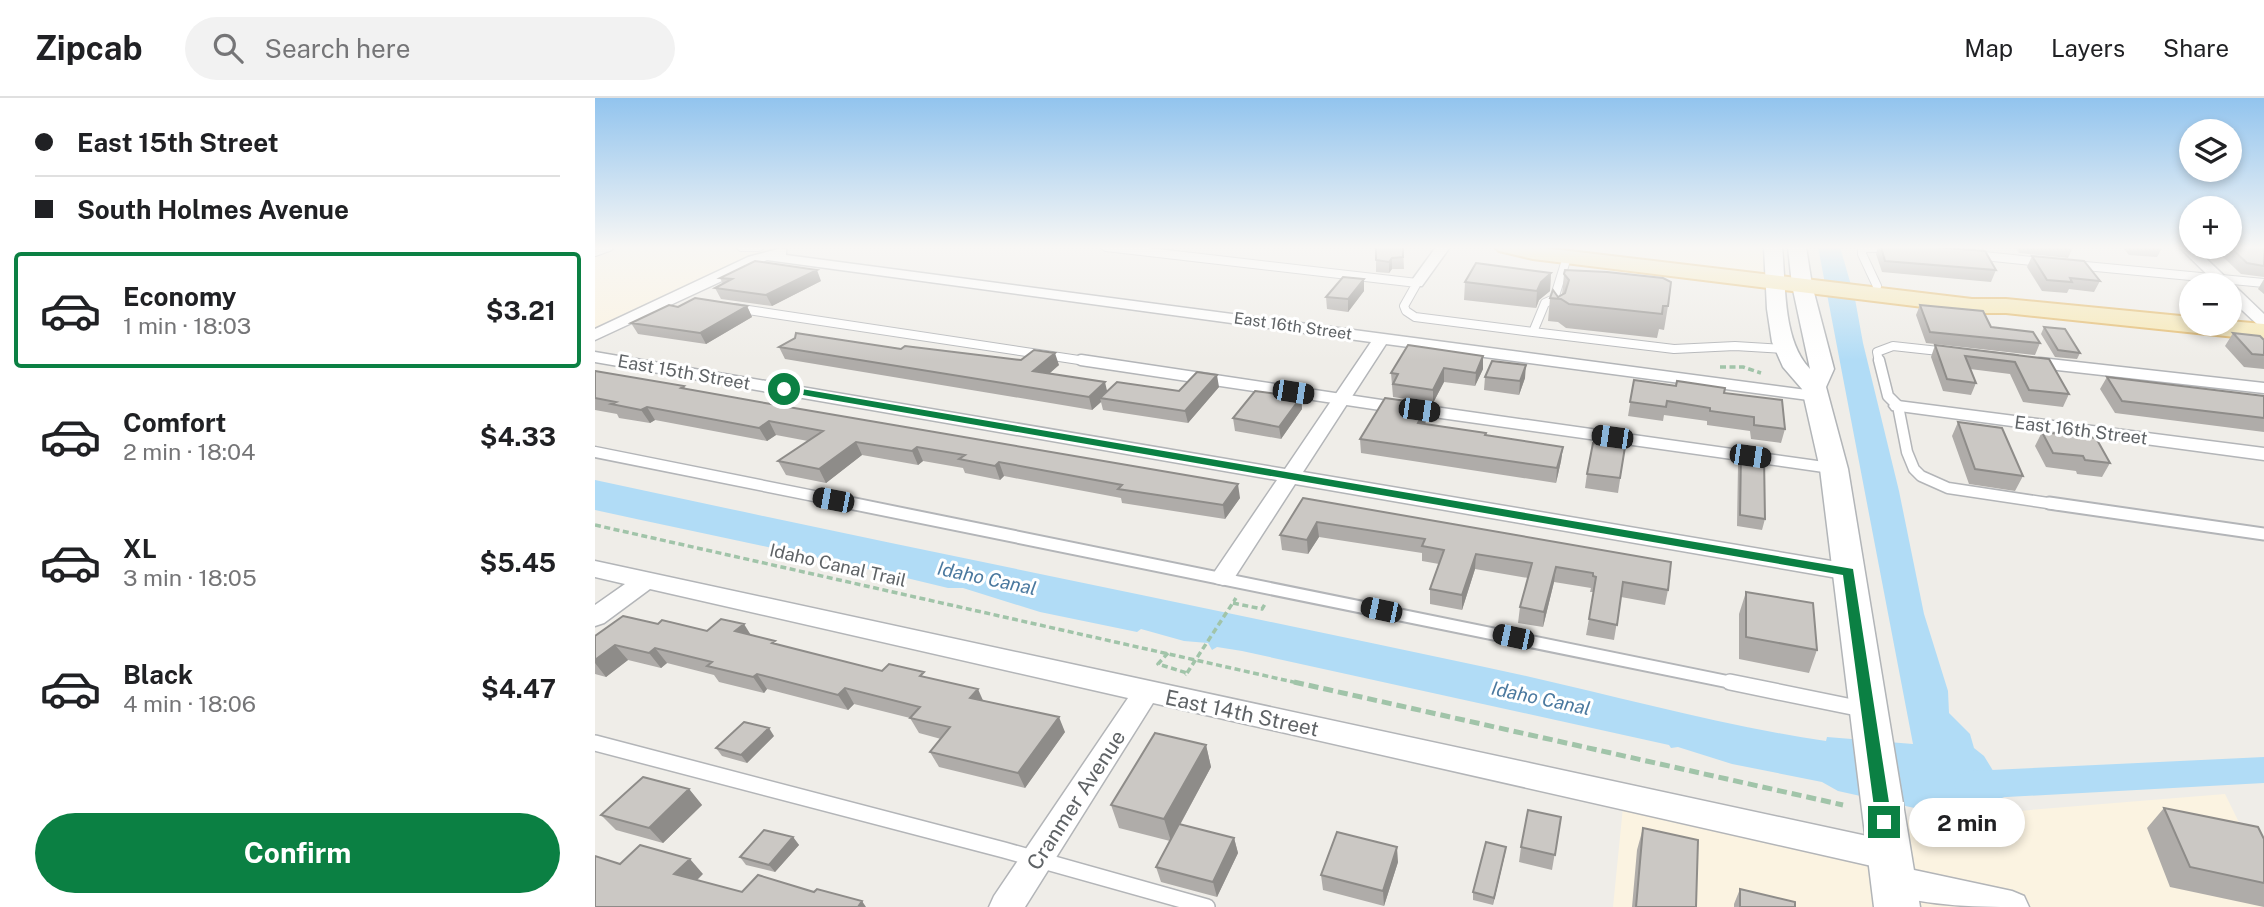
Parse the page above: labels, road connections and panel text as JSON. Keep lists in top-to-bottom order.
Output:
{
  "streets": {
    "street": [
      "East 16th Street",
      "East 15th Street",
      "East 14th Street",
      "Cranmer Avenue"
    ],
    "path": ["Idaho Canal Trail"]
  },
  "crossings": [
    ["East 14th Street", "Cranmer Avenue"]
  ],
  "water": ["Idaho Canal"],
  "page": {
    "header": "Zipcab",
    "search": "Search here",
    "nav": ["Map", "Layers", "Share"],
    "banner": ["East 15th Street", "South Holmes Avenue"],
    "map_buttons": ["+", "−"],
    "list": [
      {
        "name": "Economy",
        "note": "1 min · 18:03",
        "value": "$3.21"
      },
      {
        "name": "Comfort",
        "note": "2 min · 18:04",
        "value": "$4.33"
      },
      {
        "name": "XL",
        "note": "3 min · 18:05",
        "value": "$5.45"
      },
      {
        "name": "Black",
        "note": "4 min · 18:06",
        "value": "$4.47"
      }
    ],
    "bubble": "2 min",
    "buttons": "Confirm"
  }
}
